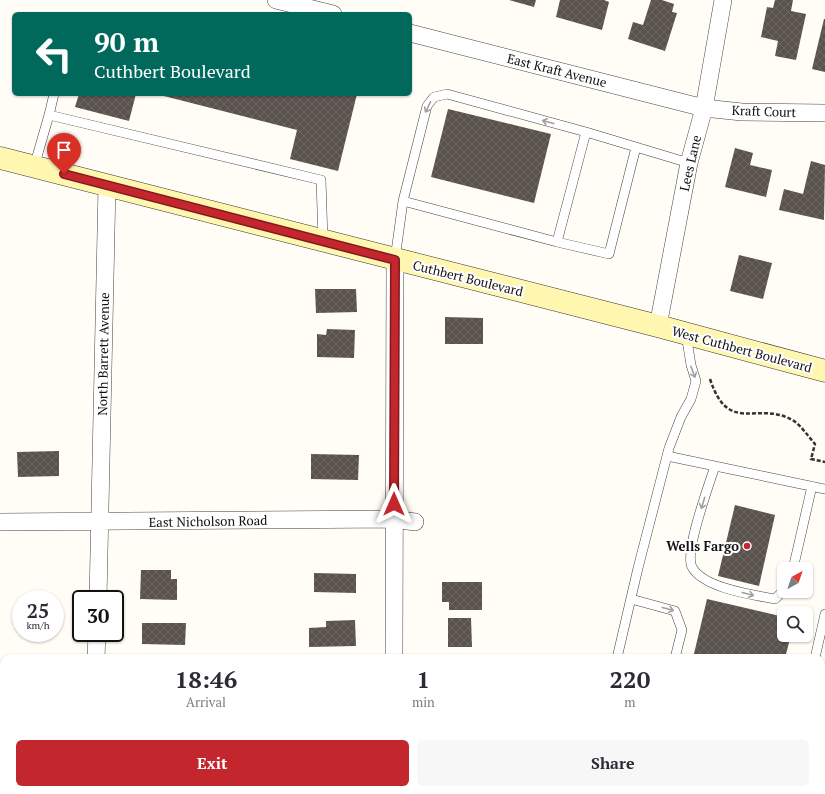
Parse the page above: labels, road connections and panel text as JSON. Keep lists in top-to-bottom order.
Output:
{
  "streets": {
    "main road": ["Cuthbert Boulevard", "West Cuthbert Boulevard"],
    "street": [
      "East Kraft Avenue",
      "Kraft Court",
      "Lees Lane",
      "North Barrett Avenue",
      "East Nicholson Road"
    ]
  },
  "crossings": [
    ["East Kraft Avenue", "Kraft Court"],
    ["East Kraft Avenue", "Lees Lane"],
    ["Kraft Court", "Lees Lane"],
    ["Lees Lane", "Cuthbert Boulevard"],
    ["Lees Lane", "West Cuthbert Boulevard"],
    ["Cuthbert Boulevard", "West Cuthbert Boulevard"],
    ["Cuthbert Boulevard", "North Barrett Avenue"],
    ["North Barrett Avenue", "East Nicholson Road"]
  ],
  "places": ["Wells Fargo"],
  "north": "top right",
  "page": {
    "turn": ["90 m", "Cuthbert Boulevard"],
    "speed": "25 km/h",
    "limit": "30",
    "eta": [
      "18:46",
      "Arrival",
      "1",
      "min",
      "220",
      "m"
    ],
    "buttons": ["Exit", "Share"]
  }
}
